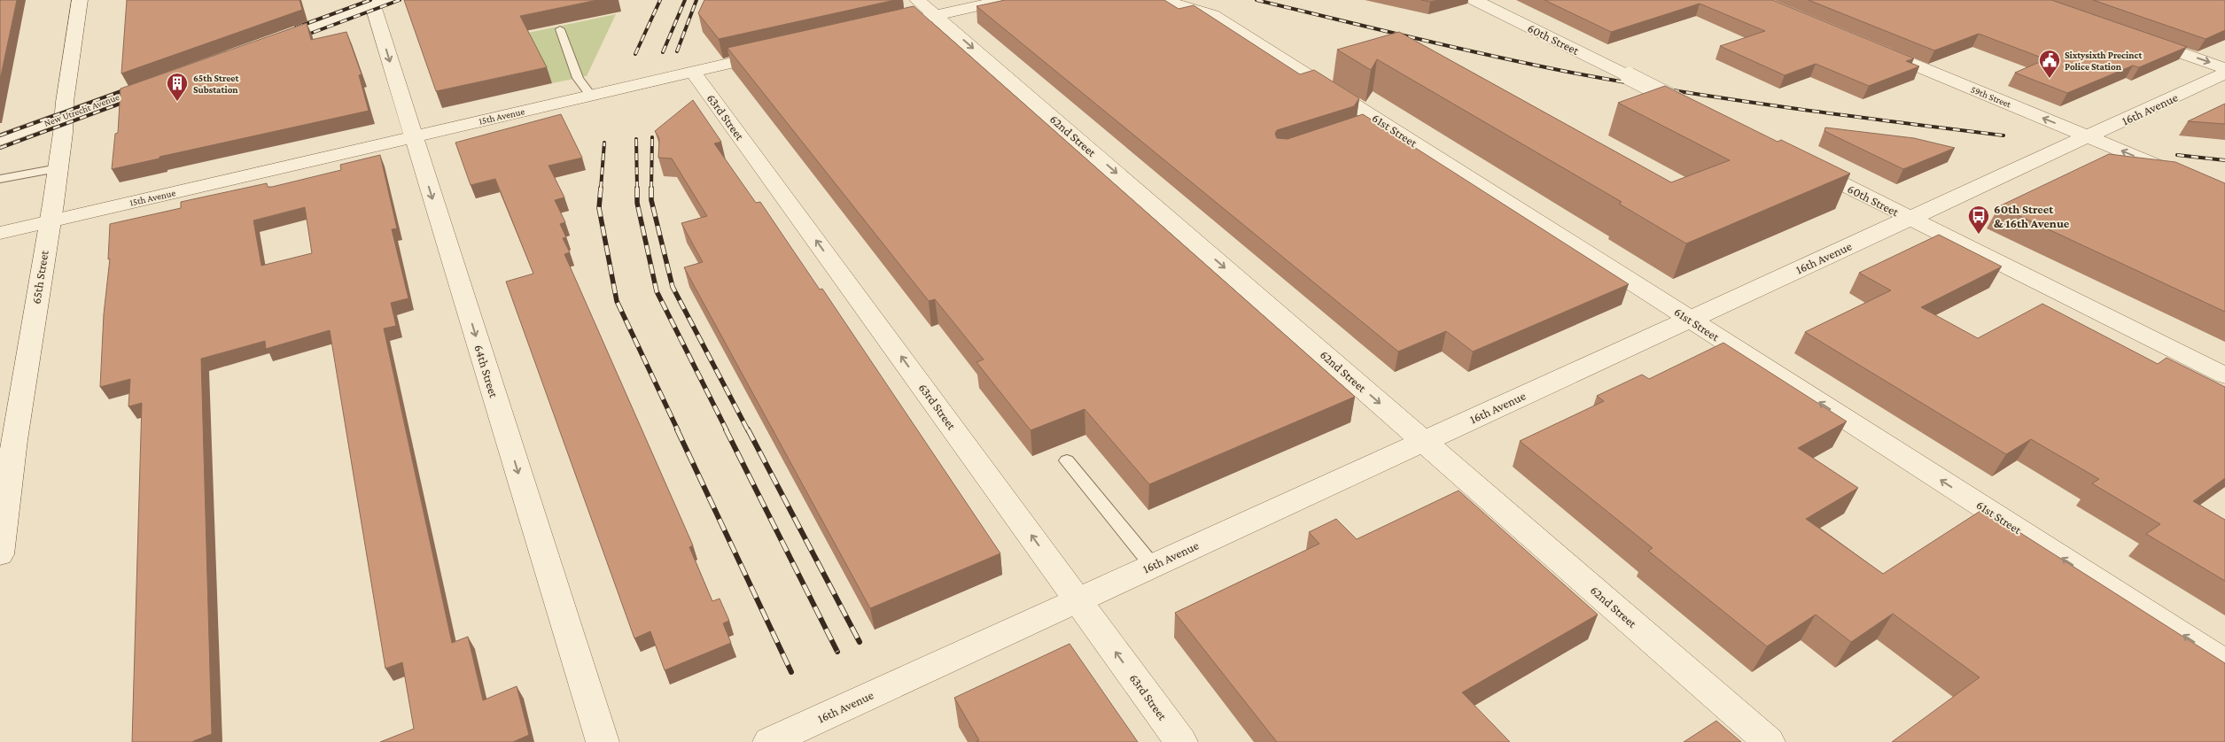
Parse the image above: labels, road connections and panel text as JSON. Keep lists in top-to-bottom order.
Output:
{
  "streets": {
    "street": [
      "60th Street",
      "59th Street",
      "16th Avenue",
      "New Utrecht Avenue",
      "15th Avenue",
      "63rd Street",
      "61st Street",
      "62nd Street",
      "65th Street",
      "64th Street"
    ]
  },
  "crossings": [
    ["60th Street", "16th Avenue"],
    ["59th Street", "16th Avenue"],
    ["16th Avenue", "63rd Street"],
    ["16th Avenue", "61st Street"],
    ["16th Avenue", "62nd Street"],
    ["New Utrecht Avenue", "65th Street"],
    ["15th Avenue", "63rd Street"],
    ["15th Avenue", "65th Street"],
    ["15th Avenue", "64th Street"]
  ],
  "one_way": [
    "59th Street",
    "63rd Street",
    "61st Street",
    "62nd Street",
    "64th Street"
  ],
  "places": {
    "public building": ["Sixtysixth Precinct Police Station"],
    "building": ["65th Street Substation"],
    "bus stop": ["60th Street & 16th Avenue"]
  }
}
